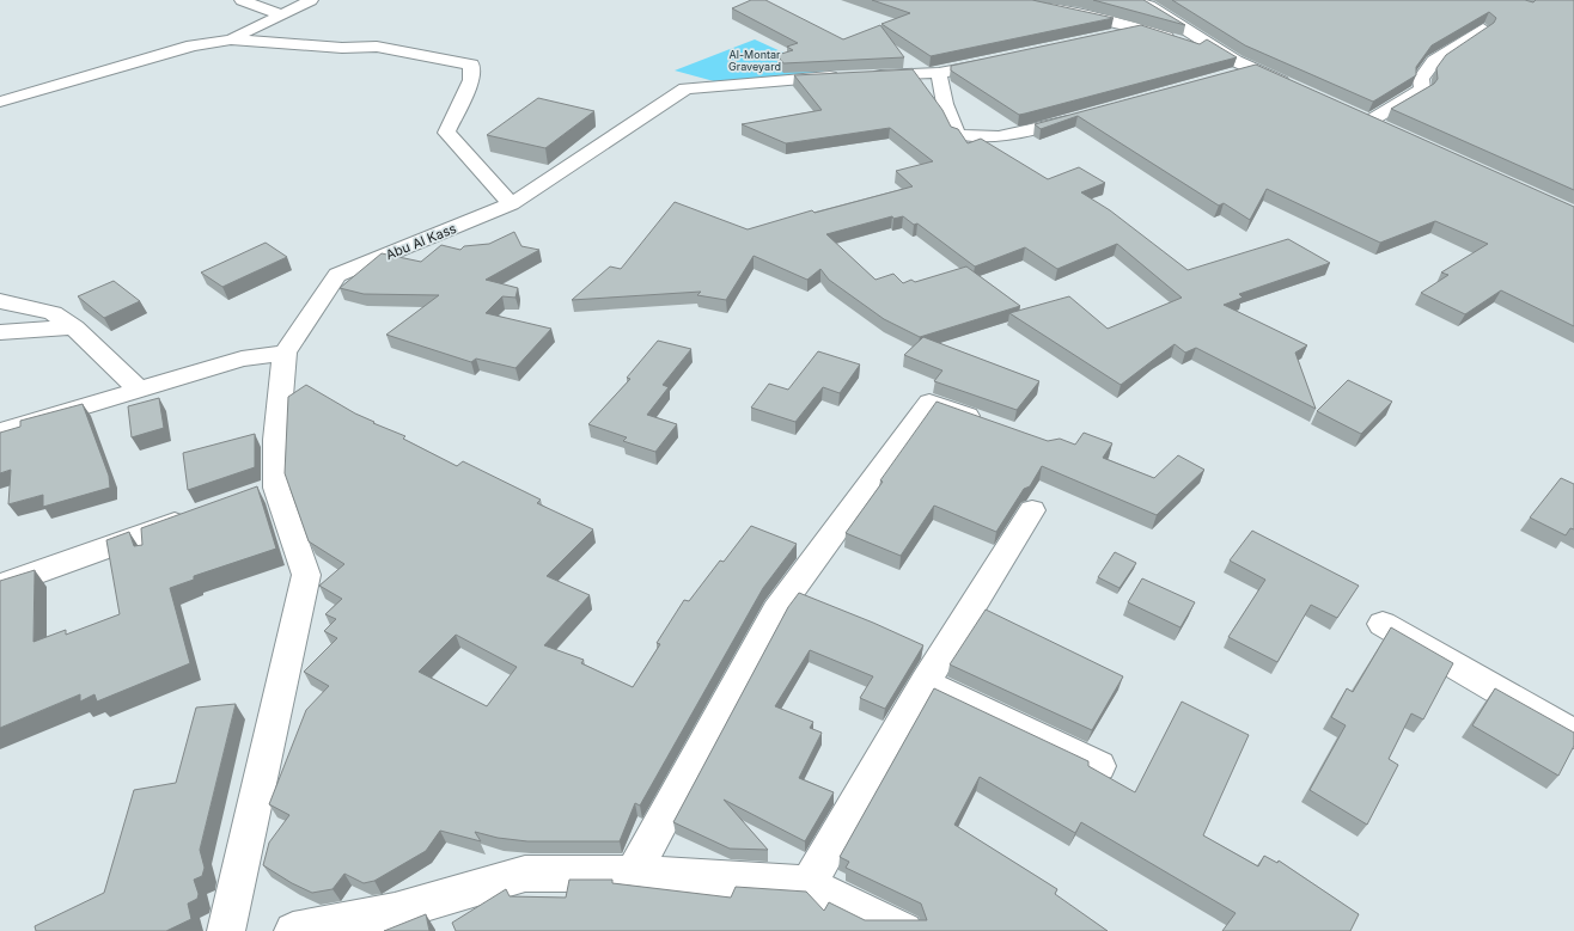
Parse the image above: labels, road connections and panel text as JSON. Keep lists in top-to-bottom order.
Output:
{
  "streets": {
    "street": ["Abu Al Kass"]
  },
  "parks": ["Al-Montar Graveyard"]
}
